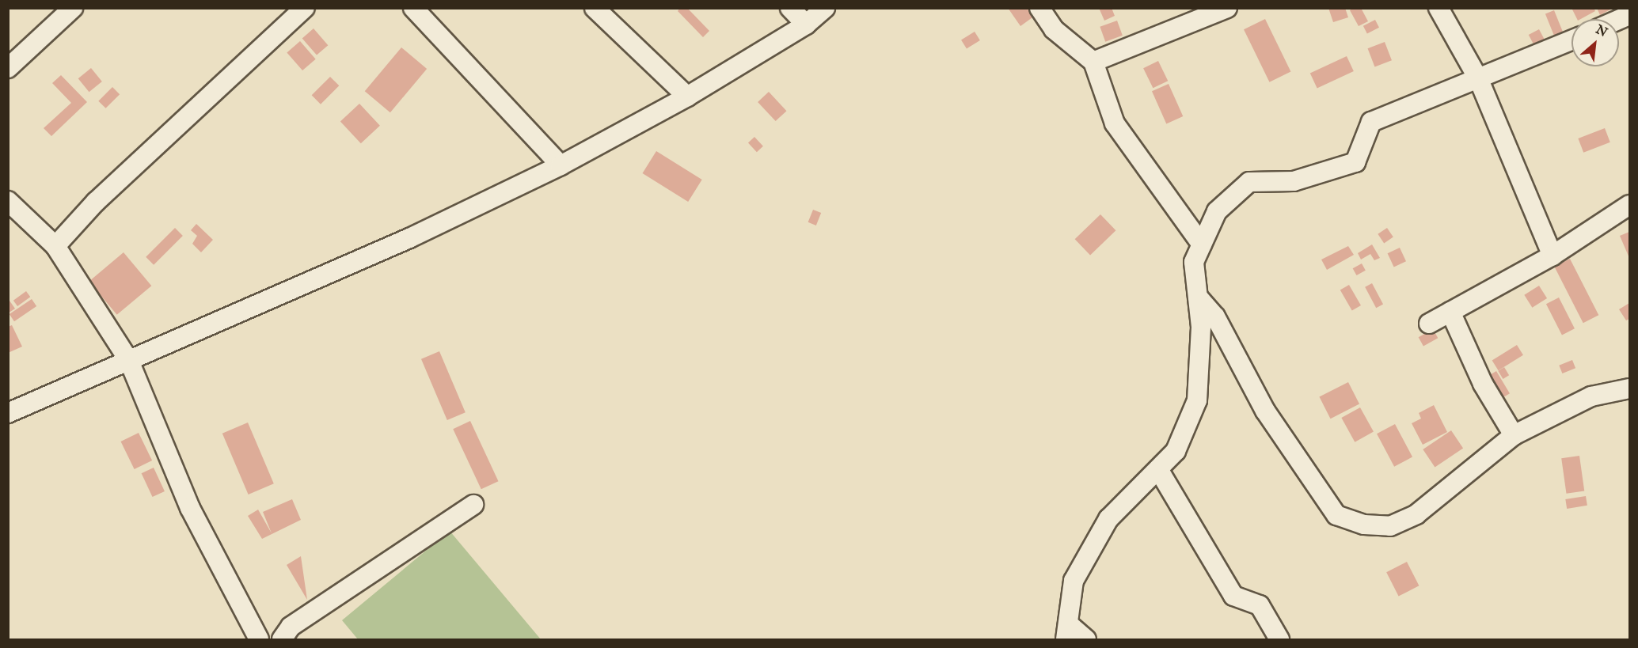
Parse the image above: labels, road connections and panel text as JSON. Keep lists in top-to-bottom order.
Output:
{
  "north": "top right"
}
